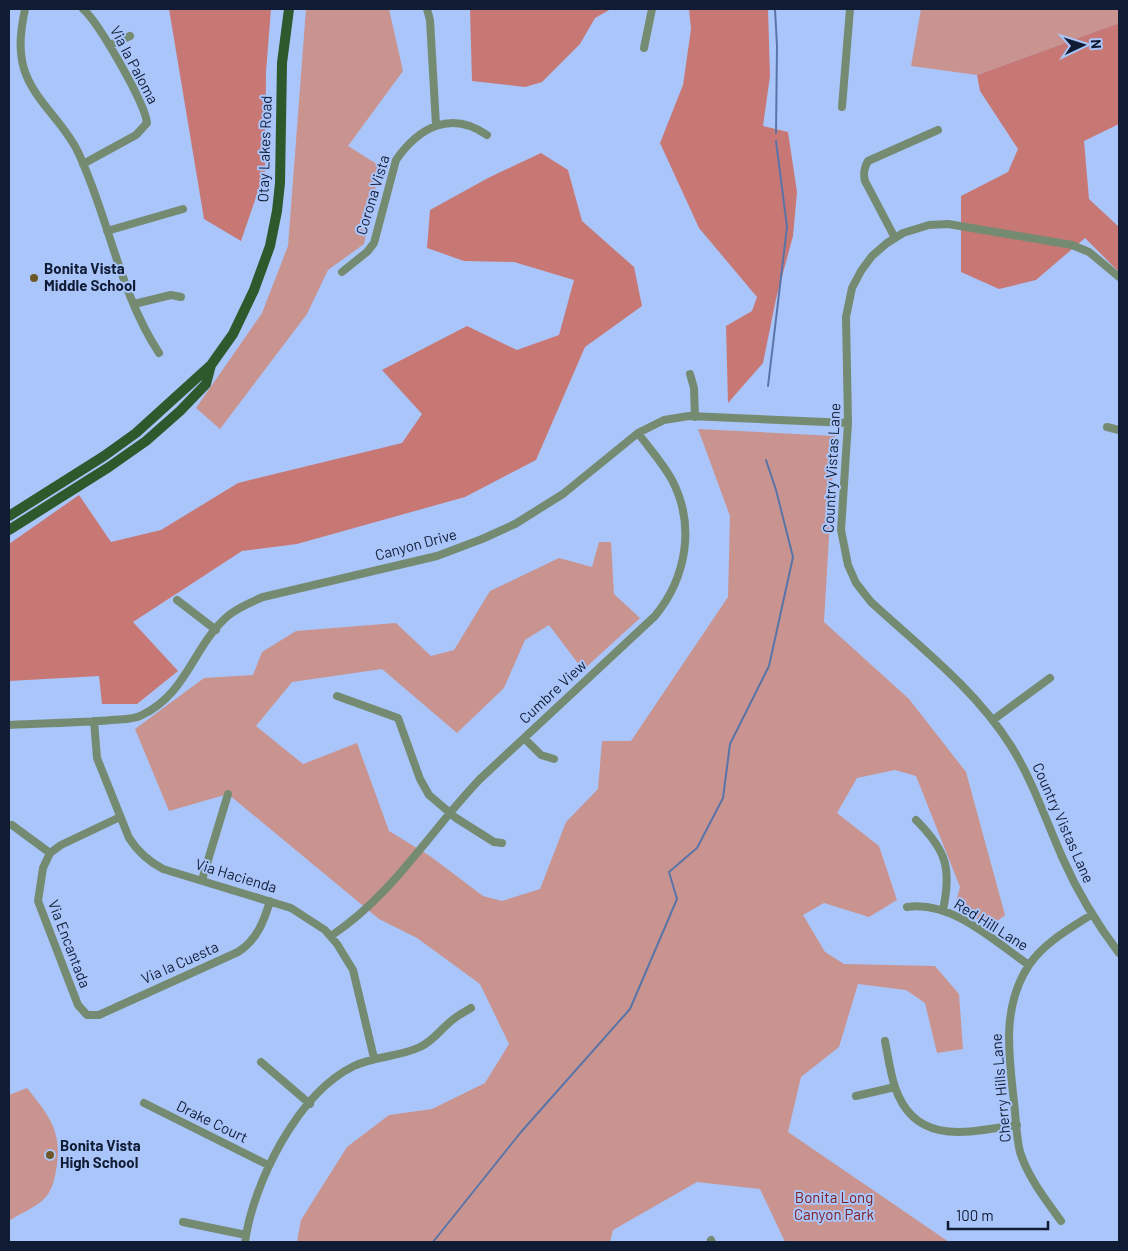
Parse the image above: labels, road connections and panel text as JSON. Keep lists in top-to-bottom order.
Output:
{
  "streets": {
    "main road": ["Otay Lakes Road"],
    "street": [
      "Via la Paloma",
      "Corona Vista",
      "Country Vistas Lane",
      "Canyon Drive",
      "Cumbre View",
      "Via Hacienda",
      "Red Hill Lane",
      "Via Encantada",
      "Via la Cuesta",
      "Cherry Hills Lane",
      "Drake Court"
    ]
  },
  "crossings": [
    ["Country Vistas Lane", "Canyon Drive"],
    ["Country Vistas Lane", "Cherry Hills Lane"],
    ["Canyon Drive", "Cumbre View"],
    ["Canyon Drive", "Via Hacienda"],
    ["Cumbre View", "Via Hacienda"],
    ["Via Hacienda", "Via la Cuesta"],
    ["Red Hill Lane", "Cherry Hills Lane"],
    ["Via Encantada", "Via la Cuesta"]
  ],
  "parks": ["Bonita Long Canyon Park"],
  "places": ["Bonita Vista Middle School", "Bonita Vista High School"],
  "scale_bar": "100 m",
  "north": "right"
}
